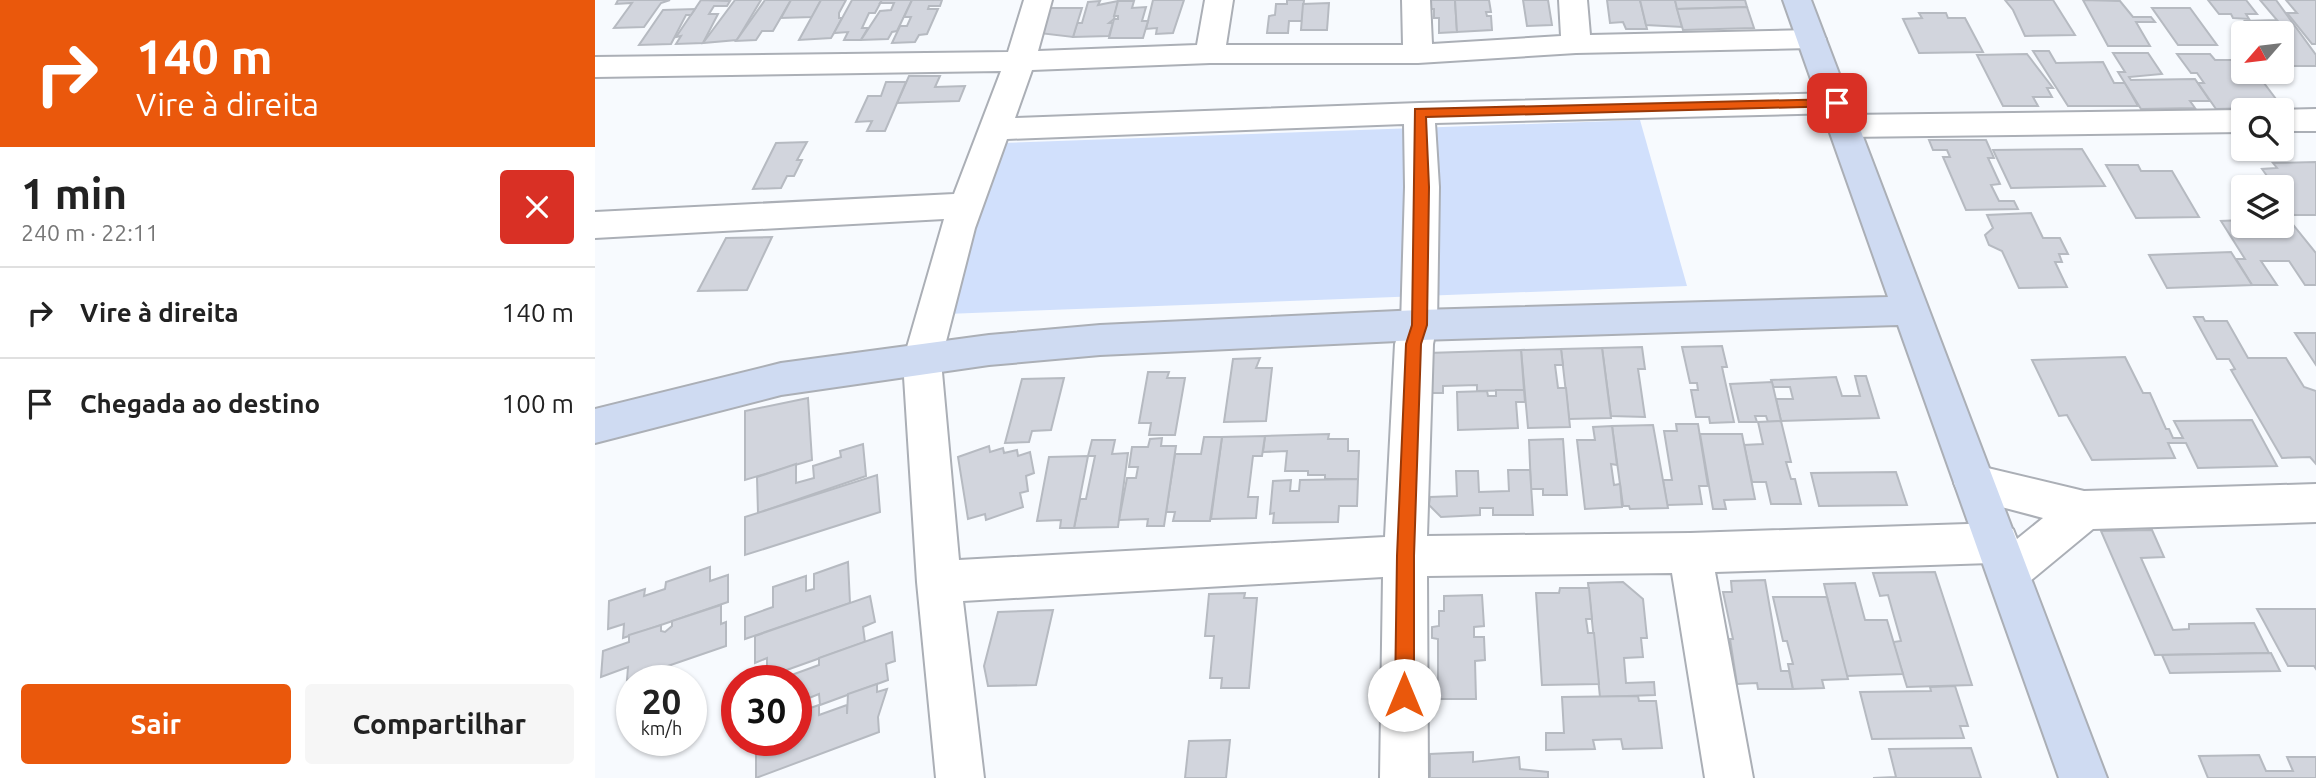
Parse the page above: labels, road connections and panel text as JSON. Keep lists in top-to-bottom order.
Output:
{
  "north": "bottom left",
  "page": {
    "turn": ["140 m", "Vire à direita"],
    "heading": ["1 min", "240 m · 22:11"],
    "list": [
      {
        "name": "Vire à direita",
        "value": "140 m"
      },
      {
        "name": "Chegada ao destino",
        "value": "100 m"
      }
    ],
    "speed": "20 km/h",
    "limit": "30",
    "buttons": ["Sair", "Compartilhar"]
  }
}
